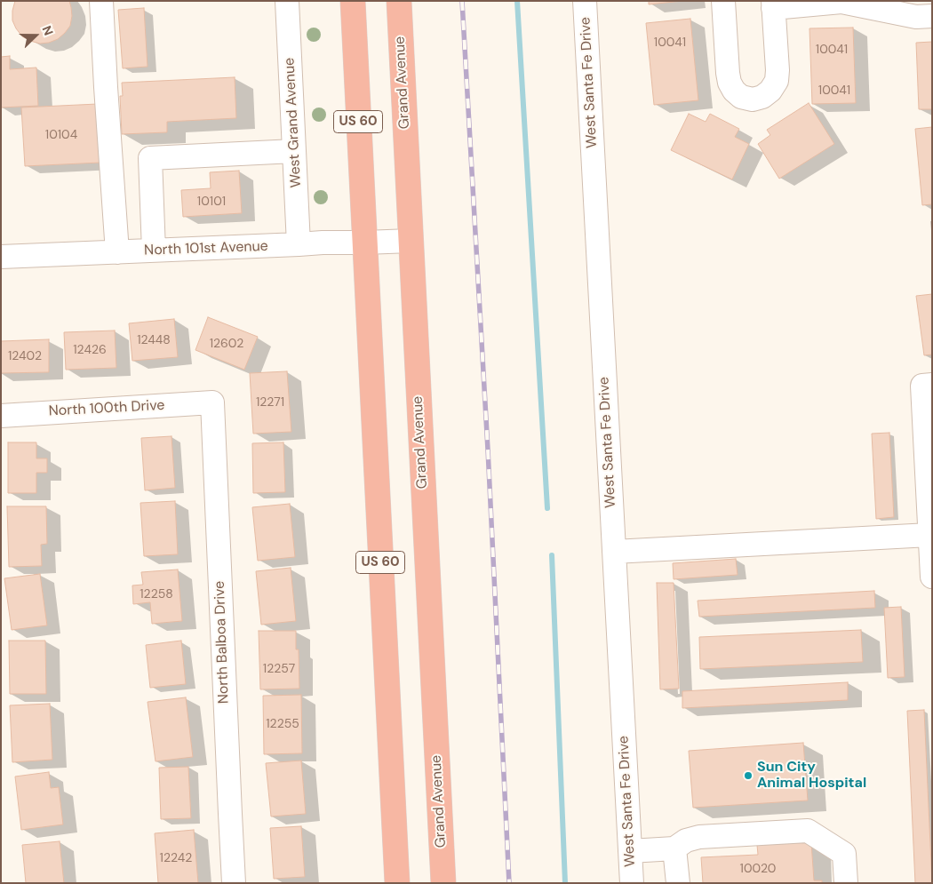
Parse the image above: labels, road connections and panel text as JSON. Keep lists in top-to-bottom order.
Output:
{
  "streets": {
    "highway": ["Grand Avenue", "US 60"],
    "street": [
      "West Santa Fe Drive",
      "West Grand Avenue",
      "North 101st Avenue",
      "North 100th Drive",
      "North Balboa Drive"
    ]
  },
  "crossings": [
    ["Grand Avenue", "North 101st Avenue"],
    ["US 60", "North 101st Avenue"],
    ["West Grand Avenue", "North 101st Avenue"],
    ["North 100th Drive", "North Balboa Drive"]
  ],
  "places": ["Sun City Animal Hospital"],
  "house_numbers": [
    "10041",
    "10041",
    "10041",
    "10104",
    "10101",
    "12448",
    "12602",
    "12426",
    "12402",
    "12271",
    "12258",
    "12257",
    "12255",
    "12242",
    "10020"
  ],
  "north": "right"
}
